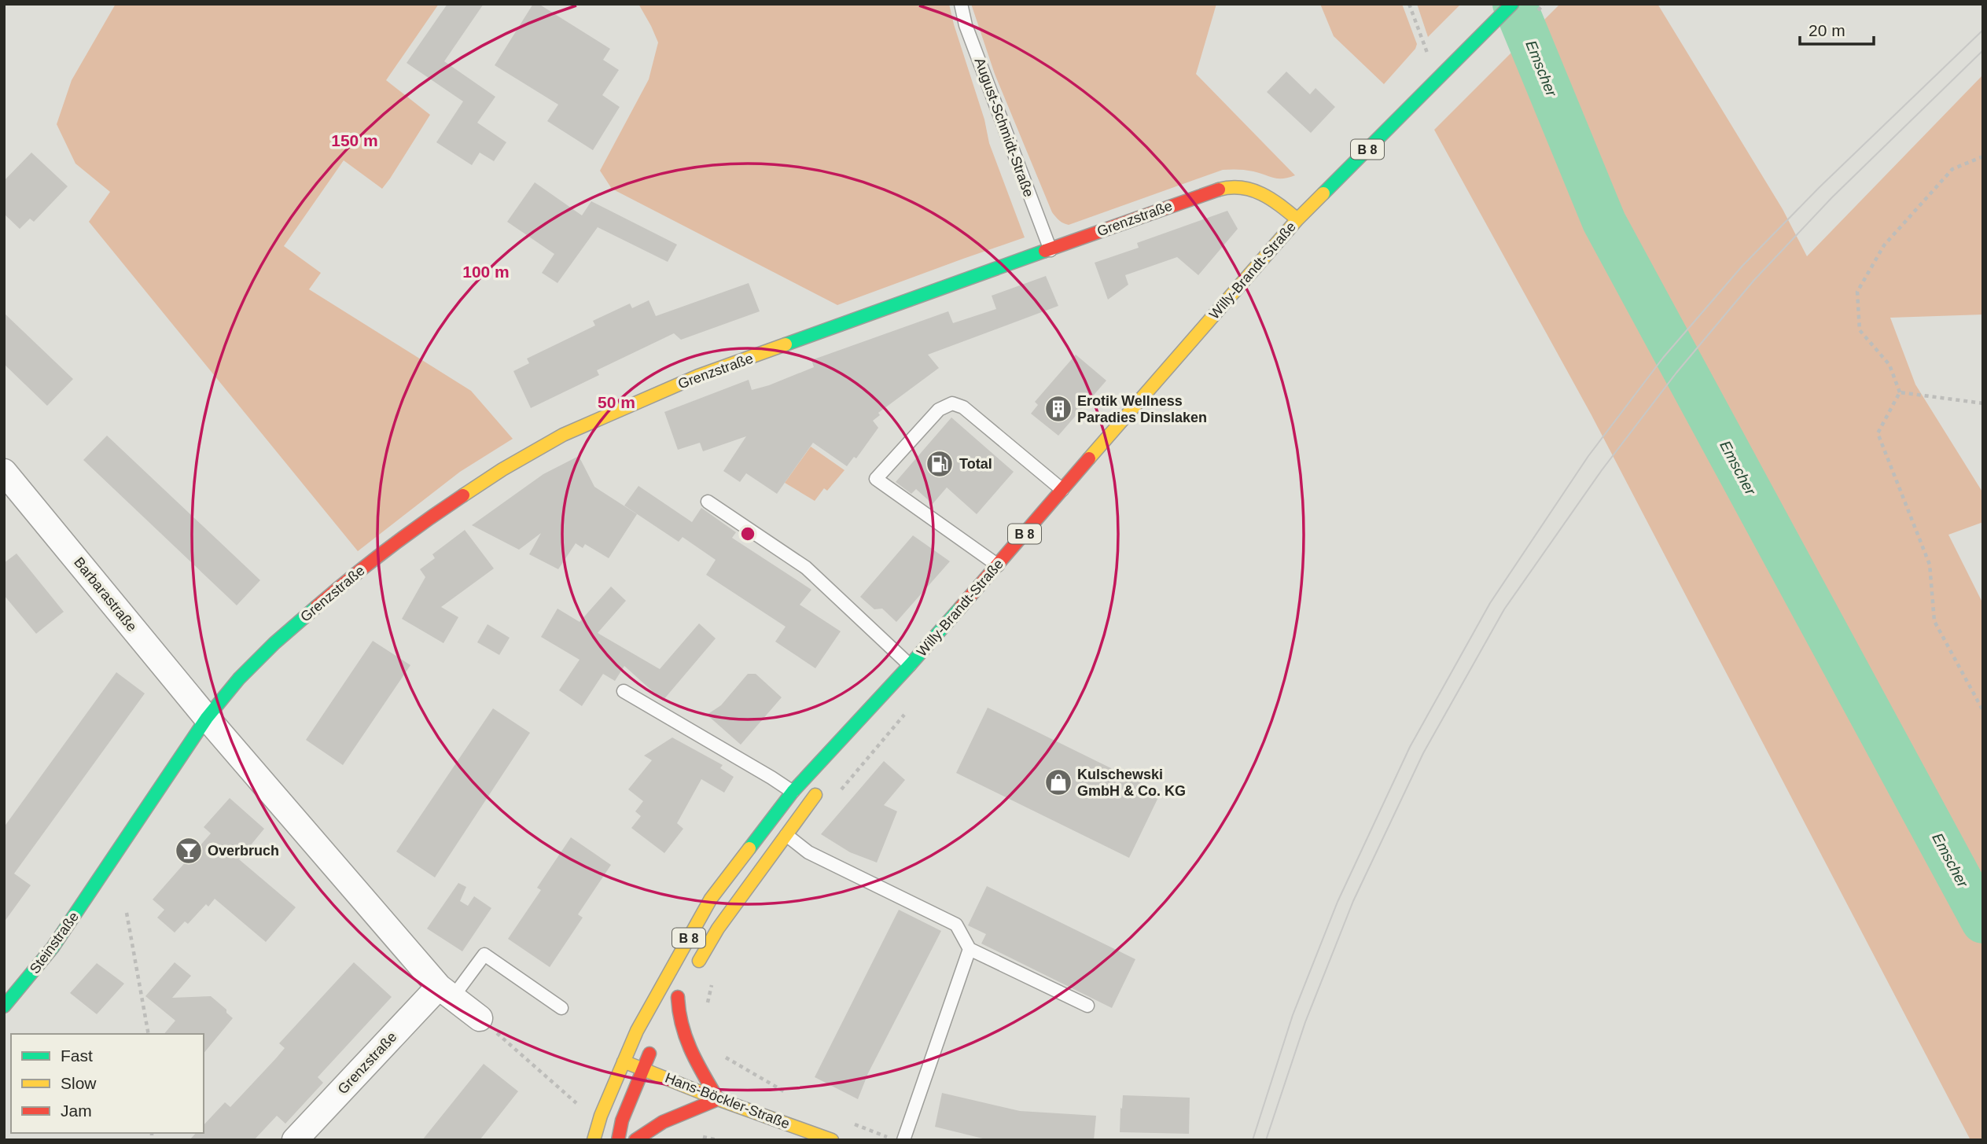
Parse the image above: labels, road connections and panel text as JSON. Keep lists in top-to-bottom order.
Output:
{
  "streets": {
    "main road": [
      "B 8",
      "Grenzstraße",
      "Willy-Brandt-Straße",
      "Steinstraße",
      "Hans-Böckler-Straße"
    ],
    "street": ["Barbarastraße"],
    "lane": ["August-Schmidt-Straße"]
  },
  "crossings": [
    ["August-Schmidt-Straße", "Grenzstraße"],
    ["B 8", "Willy-Brandt-Straße"],
    ["Grenzstraße", "Willy-Brandt-Straße"],
    ["Grenzstraße", "Barbarastraße"],
    ["Grenzstraße", "Steinstraße"],
    ["Willy-Brandt-Straße", "Hans-Böckler-Straße"]
  ],
  "water": ["Emscher"],
  "places": {
    "building": ["Erotik Wellness Paradies Dinslaken"],
    "fuel station": ["Total"],
    "shop": ["Kulschewski GmbH & Co. KG"],
    "bar": ["Overbruch"]
  },
  "legend": ["Fast", "Slow", "Jam"],
  "scale_bar": "20 m",
  "rings": ["150 m", "100 m", "50 m"]
}
